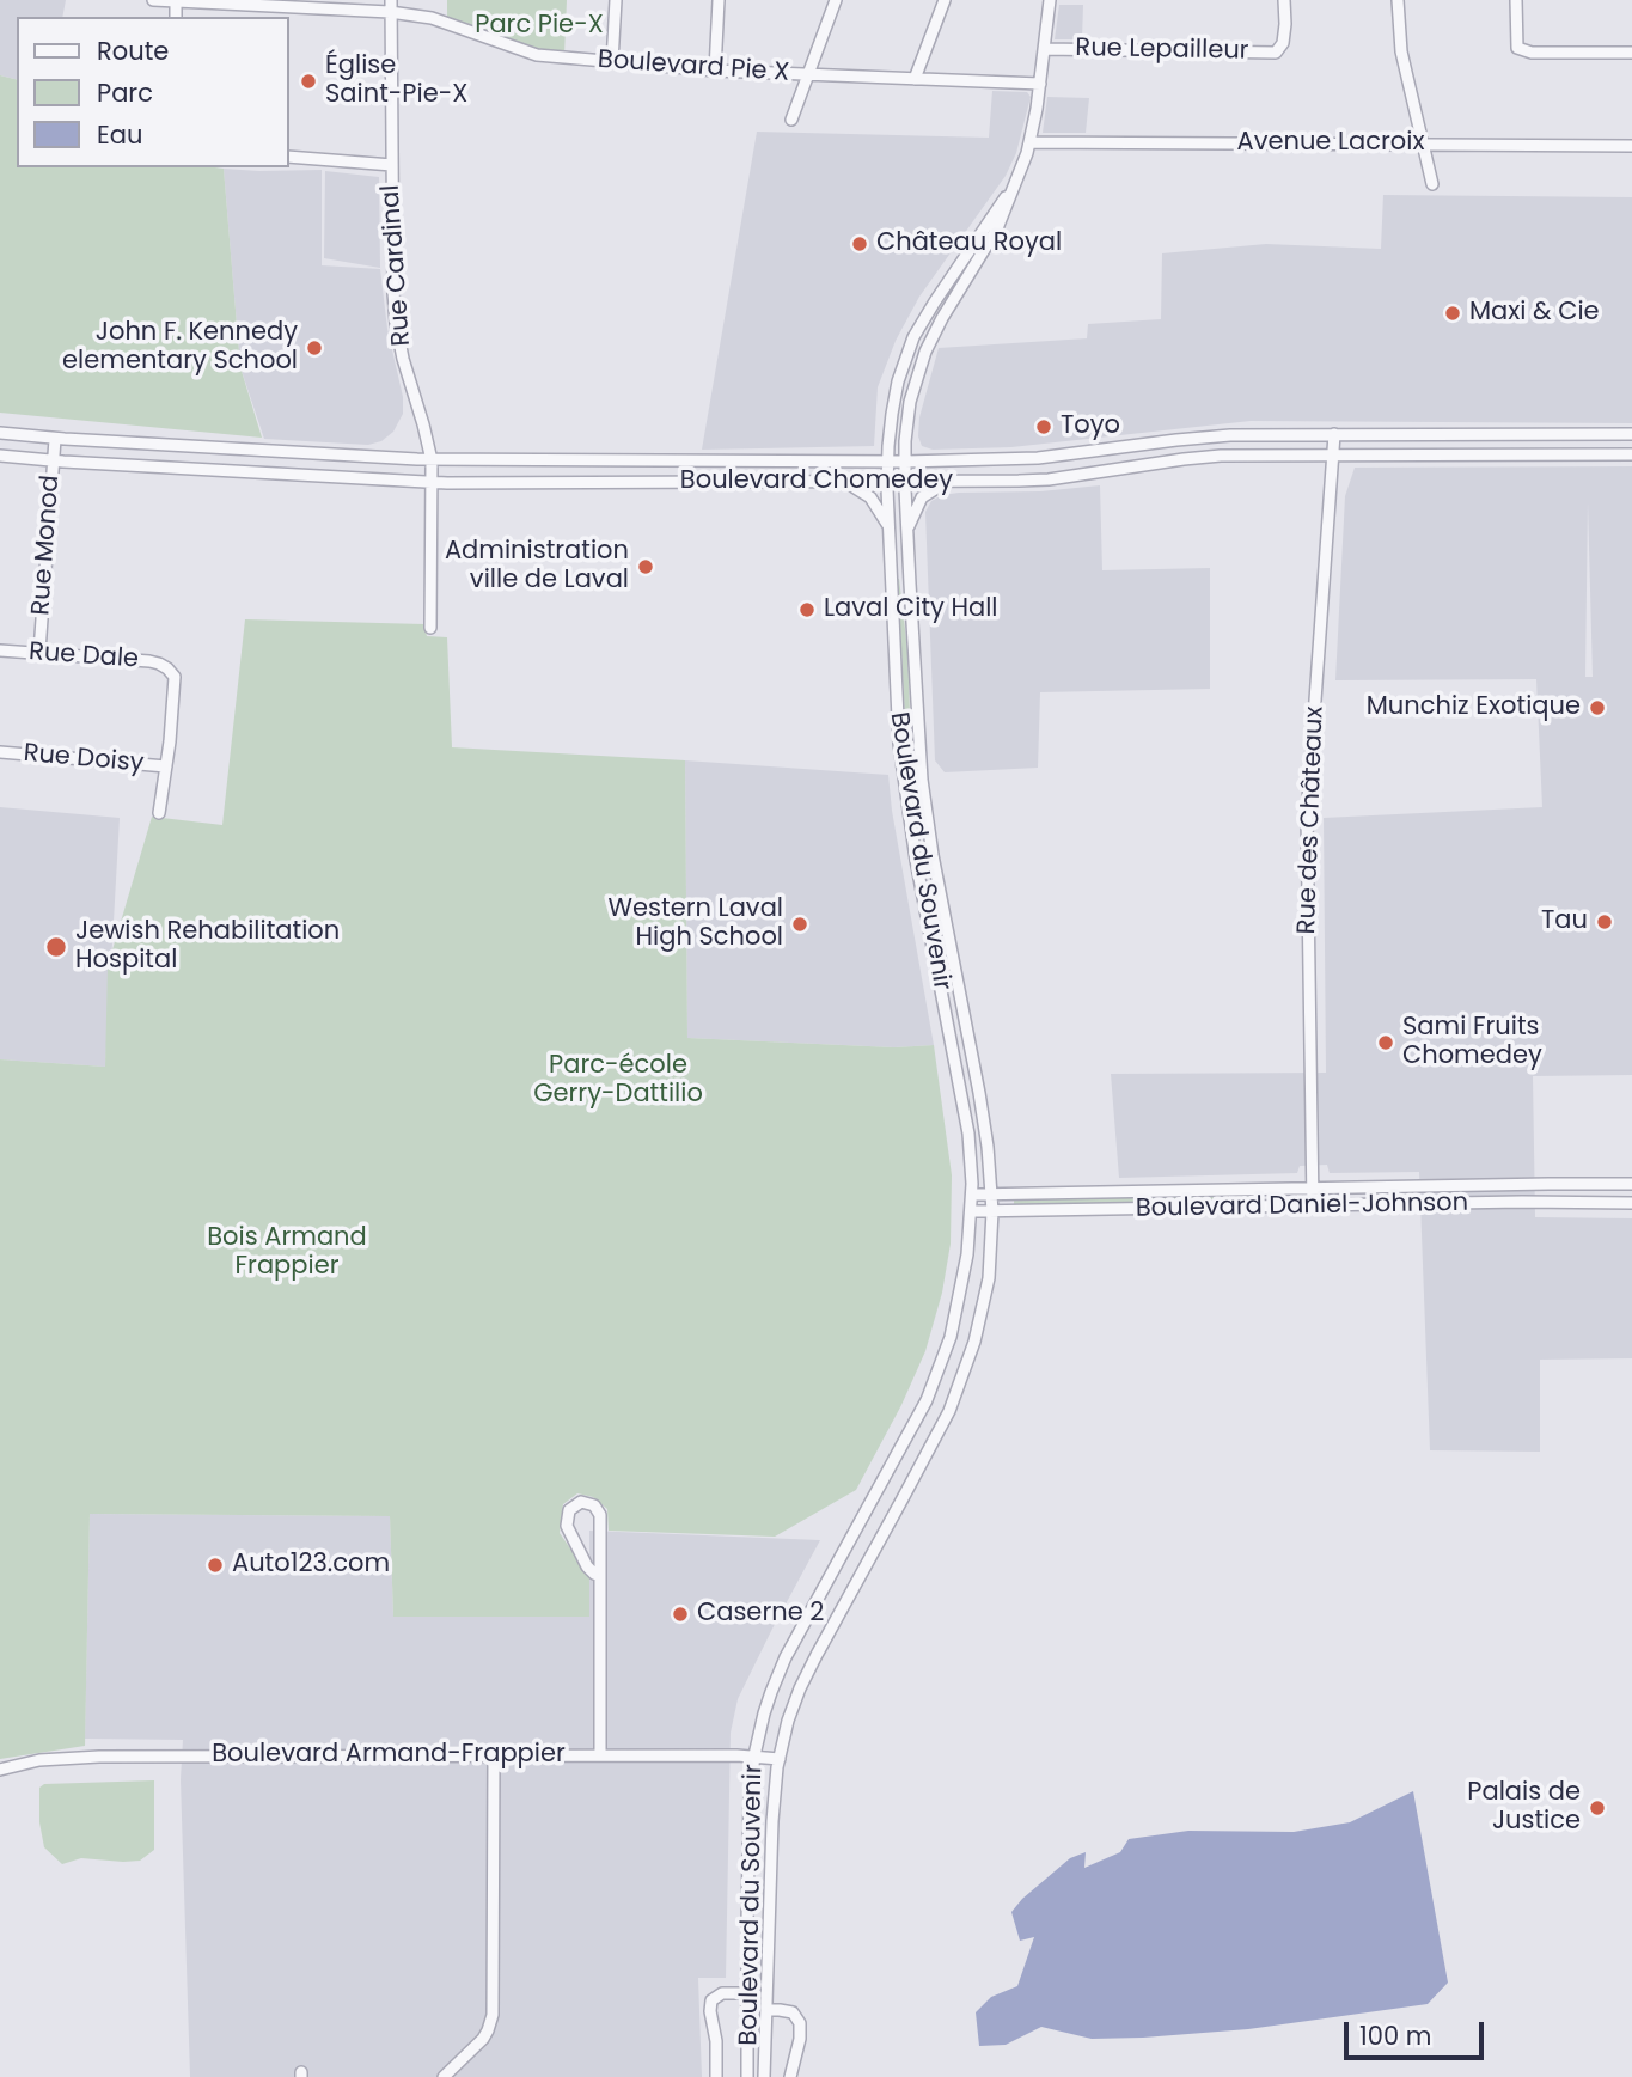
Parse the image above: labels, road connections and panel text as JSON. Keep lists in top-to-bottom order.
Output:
{
  "streets": {
    "street": [
      "Rue Lepailleur",
      "Boulevard Pie X",
      "Avenue Lacroix",
      "Rue Cardinal",
      "Boulevard Chomedey",
      "Rue Monod",
      "Rue Dale",
      "Rue Doisy",
      "Rue des Châteaux",
      "Boulevard du Souvenir",
      "Boulevard Daniel-Johnson",
      "Boulevard Armand-Frappier"
    ]
  },
  "crossings": [
    ["Boulevard Pie X", "Rue Cardinal"],
    ["Rue Cardinal", "Boulevard Chomedey"],
    ["Boulevard Chomedey", "Rue Monod"],
    ["Boulevard Chomedey", "Rue des Châteaux"],
    ["Boulevard Chomedey", "Boulevard du Souvenir"],
    ["Rue Monod", "Rue Dale"],
    ["Rue Dale", "Rue Doisy"],
    ["Rue des Châteaux", "Boulevard Daniel-Johnson"],
    ["Boulevard du Souvenir", "Boulevard Daniel-Johnson"],
    ["Boulevard du Souvenir", "Boulevard Armand-Frappier"]
  ],
  "parks": ["Parc Pie-X", "Parc-école Gerry-Dattilio", "Bois Armand Frappier"],
  "places": [
    "Église Saint-Pie-X",
    "Château Royal",
    "Maxi & Cie",
    "John F. Kennedy elementary School",
    "Toyo",
    "Administration ville de Laval",
    "Laval City Hall",
    "Munchiz Exotique",
    "Tau",
    "Western Laval High School",
    "Jewish Rehabilitation Hospital",
    "Sami Fruits Chomedey",
    "Auto123.com",
    "Caserne 2",
    "Palais de Justice"
  ],
  "legend": ["Route", "Parc", "Eau"],
  "scale_bar": "100 m"
}
